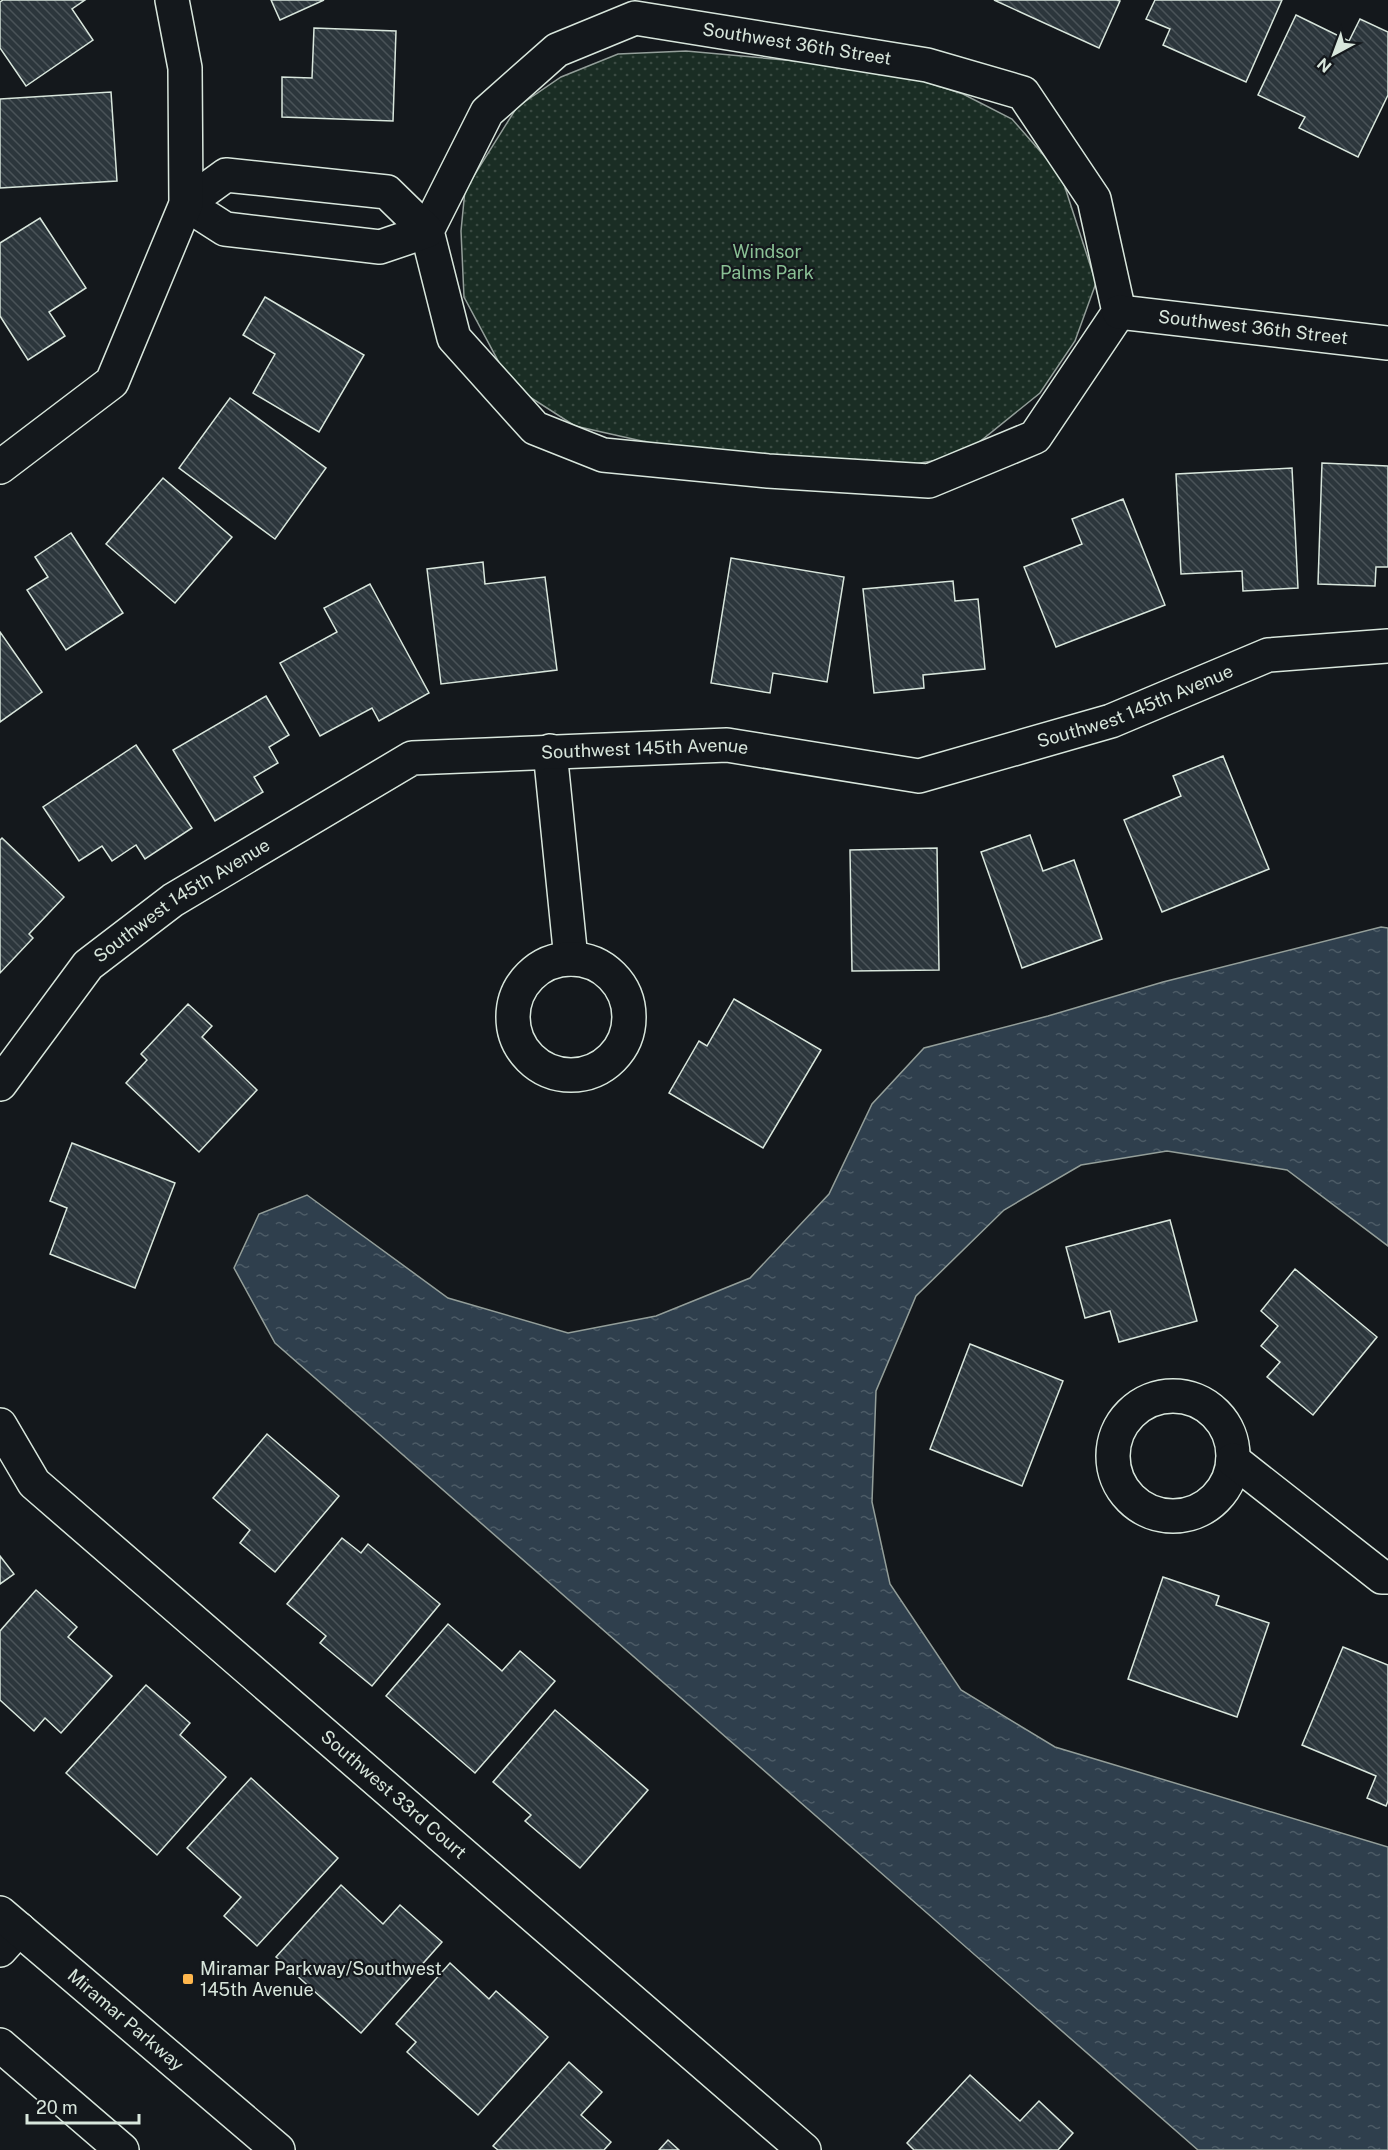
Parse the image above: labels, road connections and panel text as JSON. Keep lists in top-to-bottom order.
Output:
{
  "streets": {
    "street": [
      "Southwest 36th Street",
      "Southwest 145th Avenue",
      "Southwest 33rd Court",
      "Miramar Parkway"
    ]
  },
  "parks": ["Windsor Palms Park"],
  "places": {
    "transit": ["Miramar Parkway/Southwest 145th Avenue"]
  },
  "scale_bar": "20 m",
  "north": "bottom left"
}
